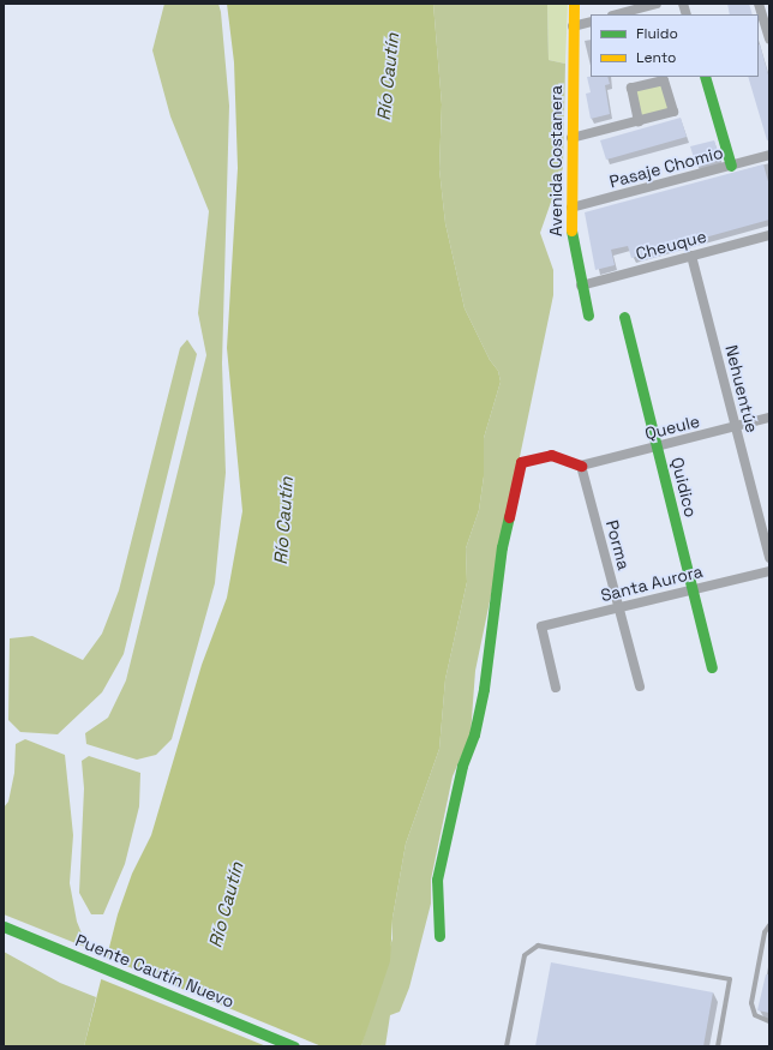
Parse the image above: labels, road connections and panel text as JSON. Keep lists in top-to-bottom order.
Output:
{
  "streets": {
    "street": [
      "Avenida Costanera",
      "Pasaje Chomio",
      "Cheuque",
      "Nehuentúe",
      "Queule",
      "Quidico",
      "Porma",
      "Santa Aurora",
      "Puente Cautín Nuevo"
    ]
  },
  "crossings": [
    ["Avenida Costanera", "Pasaje Chomio"],
    ["Avenida Costanera", "Cheuque"],
    ["Cheuque", "Nehuentúe"],
    ["Nehuentúe", "Queule"],
    ["Queule", "Quidico"],
    ["Queule", "Porma"],
    ["Quidico", "Santa Aurora"],
    ["Porma", "Santa Aurora"]
  ],
  "water": ["Río Cautín"],
  "legend": ["Fluido", "Lento"]
}
